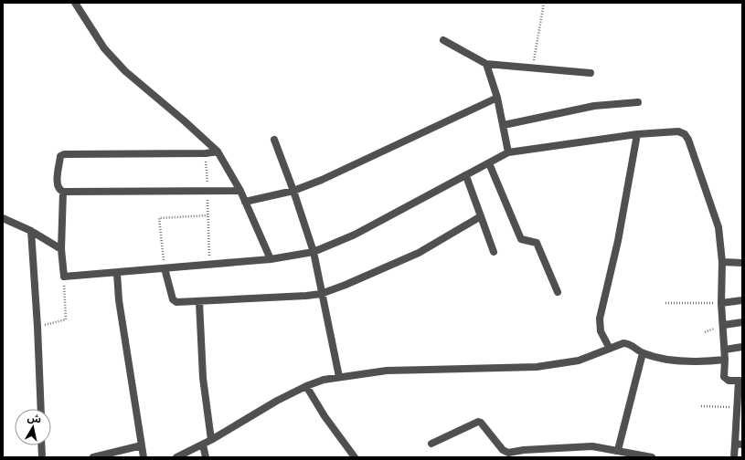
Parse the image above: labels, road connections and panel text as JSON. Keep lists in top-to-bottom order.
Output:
{
  "north": "top"
}
